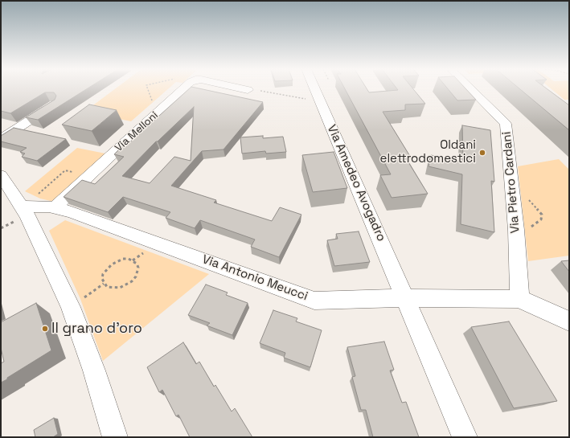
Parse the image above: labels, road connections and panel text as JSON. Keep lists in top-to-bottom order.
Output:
{
  "streets": {
    "street": [
      "Via Melloni",
      "Via Pietro Cardani",
      "Via Amedeo Avogadro",
      "Via Antonio Meucci"
    ]
  },
  "crossings": [
    ["Via Melloni", "Via Antonio Meucci"],
    ["Via Pietro Cardani", "Via Antonio Meucci"],
    ["Via Amedeo Avogadro", "Via Antonio Meucci"]
  ],
  "places": ["Oldani elettrodomestici", "Il grano d'oro"]
}
